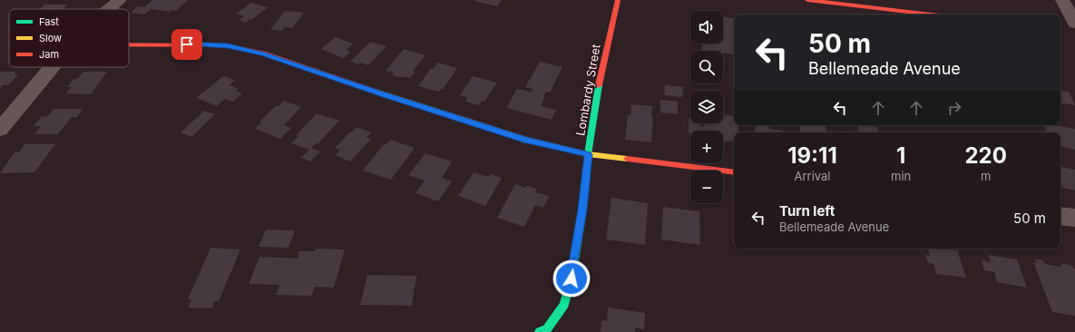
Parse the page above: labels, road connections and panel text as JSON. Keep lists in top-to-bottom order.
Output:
{
  "streets": {
    "street": ["Lombardy Street"]
  },
  "legend": ["Fast", "Slow", "Jam"],
  "page": {
    "map_buttons": ["+", "−"],
    "turn": ["50 m", "Bellemeade Avenue"],
    "eta": [
      "19:11",
      "Arrival",
      "1",
      "min",
      "220",
      "m"
    ],
    "list": [
      {
        "name": "Turn left",
        "note": "Bellemeade Avenue",
        "value": "50 m"
      }
    ]
  }
}
